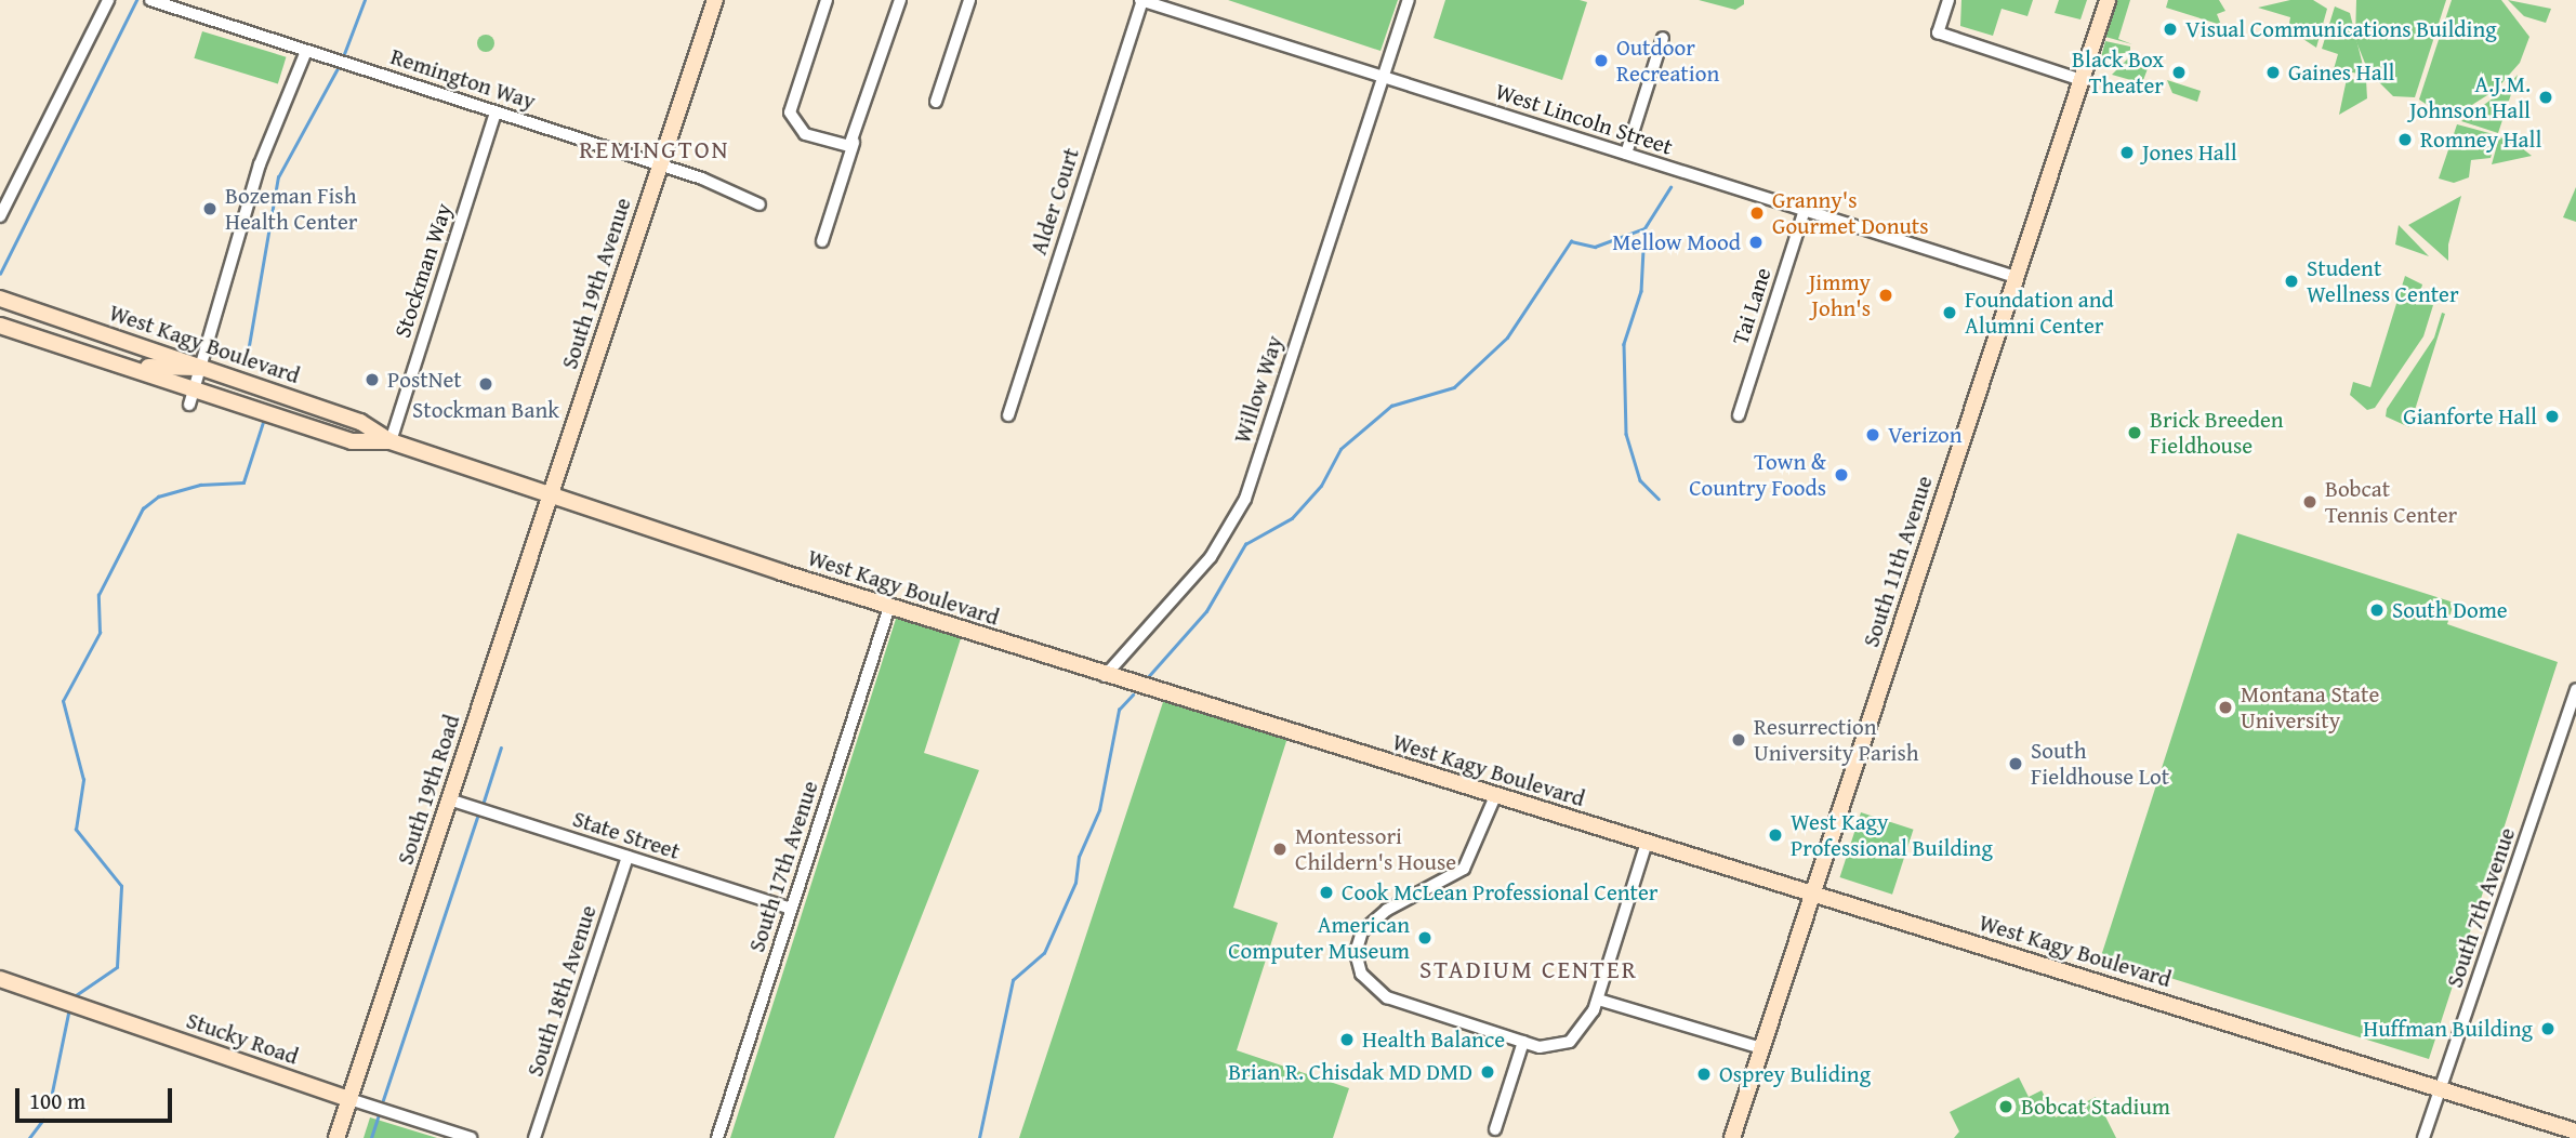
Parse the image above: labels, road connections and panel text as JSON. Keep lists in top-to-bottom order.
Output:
{
  "streets": {
    "main road": [
      "South 19th Avenue",
      "West Kagy Boulevard",
      "South 11th Avenue",
      "South 19th Road",
      "Stucky Road"
    ],
    "street": [
      "Remington Way",
      "West Lincoln Street",
      "Alder Court",
      "Stockman Way",
      "Tai Lane",
      "Willow Way",
      "State Street",
      "South 17th Avenue",
      "South 7th Avenue",
      "South 18th Avenue"
    ]
  },
  "crossings": [
    ["Remington Way", "Stockman Way"],
    ["Remington Way", "South 19th Avenue"],
    ["West Lincoln Street", "Alder Court"],
    ["West Lincoln Street", "Tai Lane"],
    ["West Lincoln Street", "Willow Way"],
    ["West Lincoln Street", "South 11th Avenue"],
    ["Stockman Way", "West Kagy Boulevard"],
    ["South 19th Avenue", "West Kagy Boulevard"],
    ["South 19th Avenue", "South 19th Road"],
    ["West Kagy Boulevard", "Willow Way"],
    ["West Kagy Boulevard", "South 11th Avenue"],
    ["West Kagy Boulevard", "South 19th Road"],
    ["West Kagy Boulevard", "South 17th Avenue"],
    ["West Kagy Boulevard", "South 7th Avenue"],
    ["South 19th Road", "State Street"],
    ["South 19th Road", "Stucky Road"],
    ["State Street", "South 17th Avenue"],
    ["State Street", "South 18th Avenue"]
  ],
  "districts": ["REMINGTON", "STADIUM CENTER"],
  "places": [
    "Visual Communications Building",
    "Outdoor Recreation",
    "Black Box Theater",
    "Gaines Hall",
    "A.J.M. Johnson Hall",
    "Romney Hall",
    "Jones Hall",
    "Bozeman Fish Health Center",
    "Granny's Gourmet Donuts",
    "Mellow Mood",
    "Student Wellness Center",
    "Jimmy John's",
    "Foundation and Alumni Center",
    "PostNet",
    "Stockman Bank",
    "Gianforte Hall",
    "Brick Breeden Fieldhouse",
    "Verizon",
    "Town & Country Foods",
    "Bobcat Tennis Center",
    "South Dome",
    "Montana State University",
    "Resurrection University Parish",
    "South Fieldhouse Lot",
    "West Kagy Professional Building",
    "Montessori Childern's House",
    "Cook McLean Professional Center",
    "American Computer Museum",
    "Huffman Building",
    "Health Balance",
    "Brian R. Chisdak MD DMD",
    "Osprey Buliding",
    "Bobcat Stadium"
  ],
  "scale_bar": "100 m"
}
